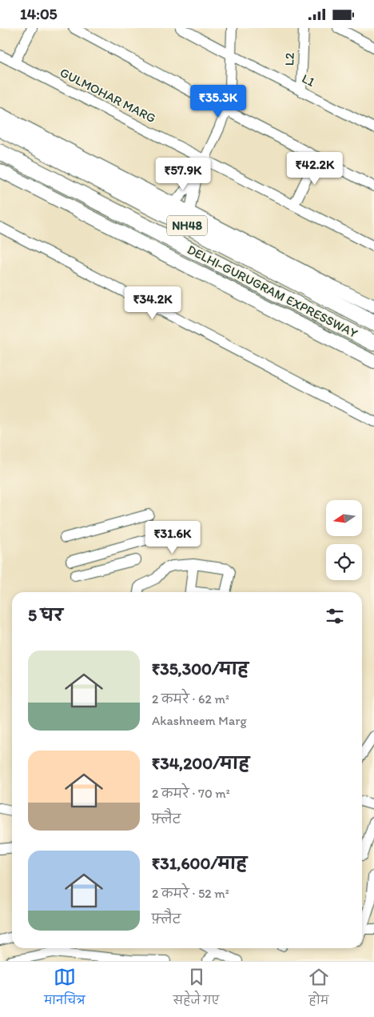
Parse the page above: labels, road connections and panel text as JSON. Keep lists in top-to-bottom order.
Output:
{
  "streets": {
    "highway": ["NH48", "DELHI-GURUGRAM EXPRESSWAY"],
    "street": ["L2", "L1", "GULMOHAR MARG"]
  },
  "crossings": [
    ["L2", "L1"]
  ],
  "north": "left",
  "page": {
    "status": "14:05",
    "price": [
      "₹35.3K",
      "₹42.2K",
      "₹57.9K",
      "₹34.2K",
      "₹31.6K"
    ],
    "heading": "5 घर",
    "list": [
      {
        "name": "₹35,300/माह",
        "note": "2 कमरे · 62 m² · Akashneem Marg"
      },
      {
        "name": "₹34,200/माह",
        "note": "2 कमरे · 70 m² · फ़्लैट"
      },
      {
        "name": "₹31,600/माह",
        "note": "2 कमरे · 52 m² · फ़्लैट"
      }
    ],
    "tabs": ["मानचित्र", "सहेजे गए", "होम"]
  }
}
